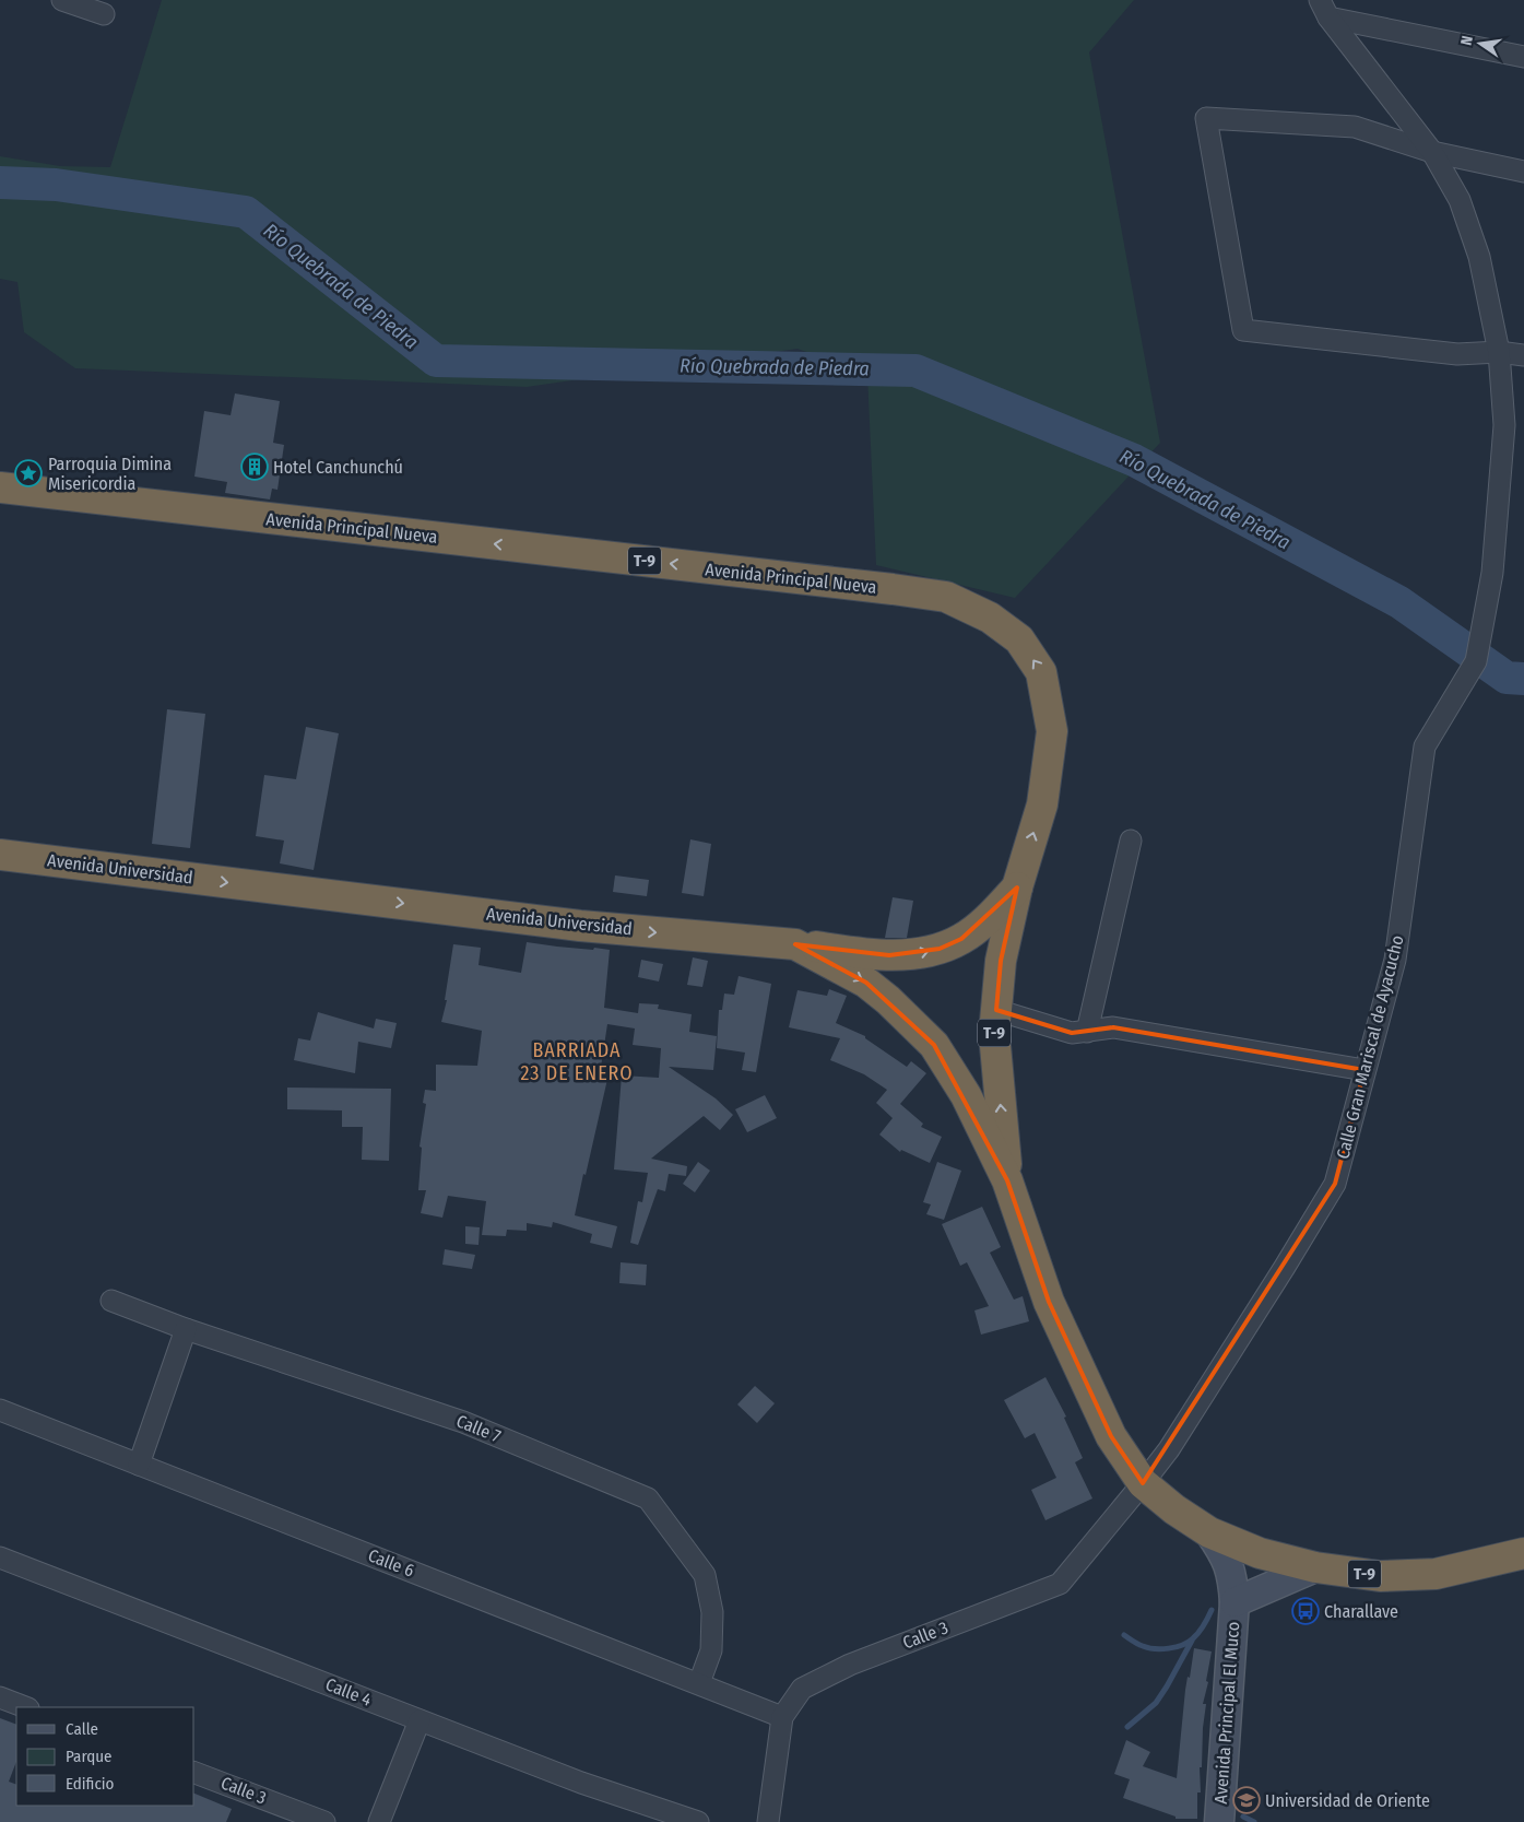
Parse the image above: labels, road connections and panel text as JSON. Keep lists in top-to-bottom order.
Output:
{
  "streets": {
    "highway": ["Avenida Principal Nueva", "T-9", "Avenida Universidad"],
    "street": [
      "Calle Gran Mariscal de Ayacucho",
      "Calle 7",
      "Calle 6",
      "Calle 3",
      "Calle 4",
      "Avenida Principal El Muco"
    ]
  },
  "crossings": [
    ["Avenida Principal Nueva", "T-9"],
    ["Avenida Principal Nueva", "Avenida Universidad"],
    ["T-9", "Avenida Universidad"],
    ["T-9", "Calle Gran Mariscal de Ayacucho"],
    ["T-9", "Calle 3"],
    ["T-9", "Avenida Principal El Muco"],
    ["Calle Gran Mariscal de Ayacucho", "Calle 3"],
    ["Calle 7", "Calle 6"],
    ["Calle 6", "Calle 3"]
  ],
  "one_way": ["Avenida Principal Nueva", "Avenida Universidad"],
  "districts": ["BARRIADA 23 DE ENERO"],
  "water": ["Río Quebrada de Piedra"],
  "places": {
    "building": ["Hotel Canchunchú"],
    "place": ["Parroquia Dimina Misericordia"],
    "bus stop": ["Charallave"],
    "school or university": ["Universidad de Oriente"]
  },
  "legend": ["Calle", "Parque", "Edificio"],
  "north": "left"
}
